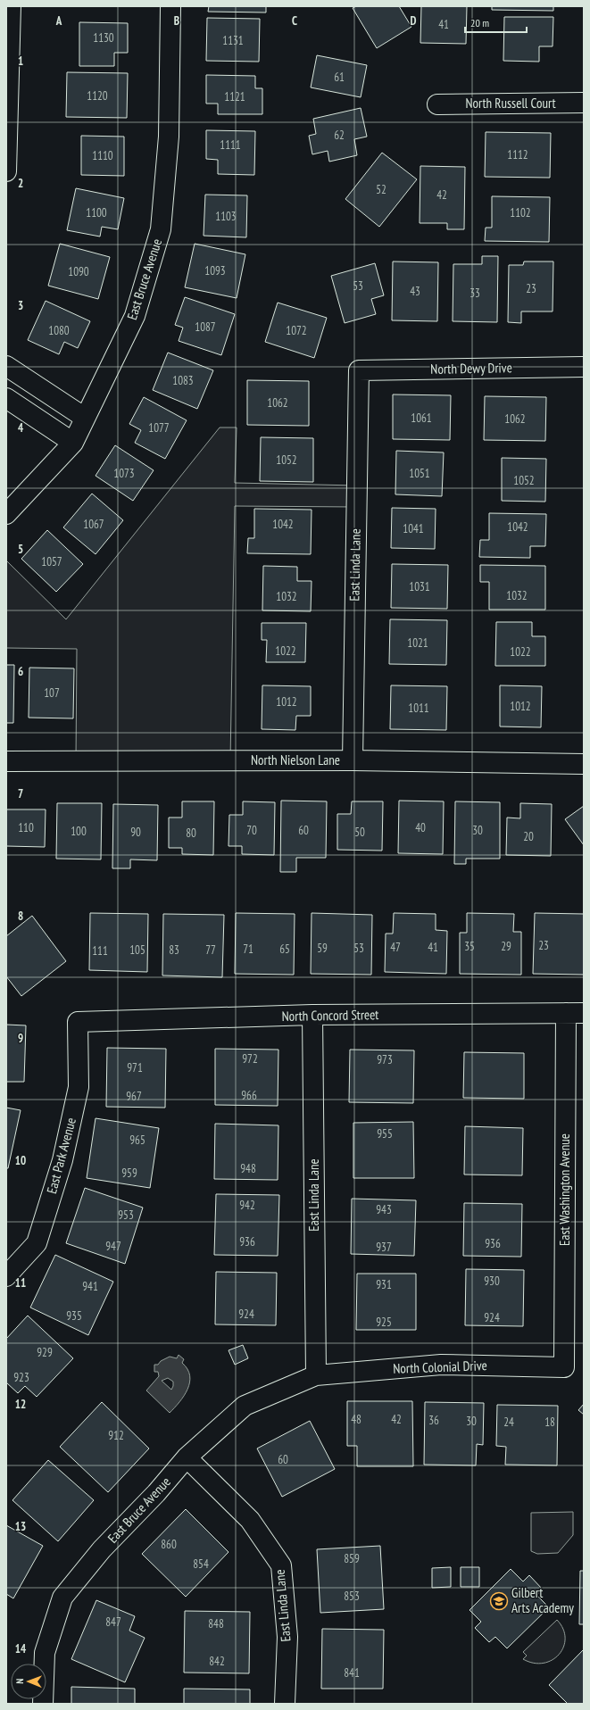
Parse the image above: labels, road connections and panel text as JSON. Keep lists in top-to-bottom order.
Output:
{
  "streets": {
    "street": [
      "North Russell Court",
      "East Bruce Avenue",
      "North Dewy Drive",
      "East Linda Lane",
      "North Nielson Lane",
      "North Concord Street",
      "East Park Avenue",
      "East Washington Avenue",
      "North Colonial Drive"
    ]
  },
  "crossings": [
    ["East Bruce Avenue", "East Linda Lane"],
    ["East Bruce Avenue", "North Colonial Drive"],
    ["North Dewy Drive", "East Linda Lane"],
    ["East Linda Lane", "North Nielson Lane"],
    ["East Linda Lane", "North Concord Street"],
    ["East Linda Lane", "North Colonial Drive"],
    ["North Concord Street", "East Park Avenue"],
    ["North Concord Street", "East Washington Avenue"],
    ["East Washington Avenue", "North Colonial Drive"]
  ],
  "places": {
    "school or university": ["Gilbert Arts Academy"]
  },
  "house_numbers": [
    "41",
    "1130",
    "1131",
    "61",
    "1120",
    "1121",
    "62",
    "1111",
    "1112",
    "1110",
    "52",
    "42",
    "1100",
    "1102",
    "1103",
    "1093",
    "1090",
    "53",
    "23",
    "43",
    "33",
    "1087",
    "1080",
    "1072",
    "1083",
    "1062",
    "1061",
    "1062",
    "1077",
    "1052",
    "1073",
    "1051",
    "1052",
    "1067",
    "1042",
    "1042",
    "1041",
    "1057",
    "1031",
    "1032",
    "1032",
    "1021",
    "1022",
    "1022",
    "107",
    "1012",
    "1012",
    "1011",
    "110",
    "40",
    "70",
    "60",
    "30",
    "100",
    "90",
    "50",
    "80",
    "20",
    "23",
    "35",
    "29",
    "47",
    "41",
    "59",
    "53",
    "71",
    "65",
    "105",
    "83",
    "77",
    "111",
    "972",
    "973",
    "971",
    "966",
    "967",
    "955",
    "965",
    "948",
    "959",
    "942",
    "943",
    "953",
    "936",
    "936",
    "947",
    "937",
    "930",
    "931",
    "941",
    "924",
    "935",
    "924",
    "925",
    "929",
    "923",
    "48",
    "42",
    "36",
    "30",
    "24",
    "18",
    "912",
    "60",
    "860",
    "859",
    "854",
    "853",
    "847",
    "848",
    "842",
    "841"
  ],
  "scale_bar": "20 m",
  "north": "left",
  "grid": {
    "columns": [
      "A",
      "B",
      "C",
      "D"
    ],
    "rows": [
      "1",
      "2",
      "3",
      "4",
      "5",
      "6",
      "7",
      "8",
      "9",
      "10",
      "11",
      "12",
      "13",
      "14"
    ]
  }
}
